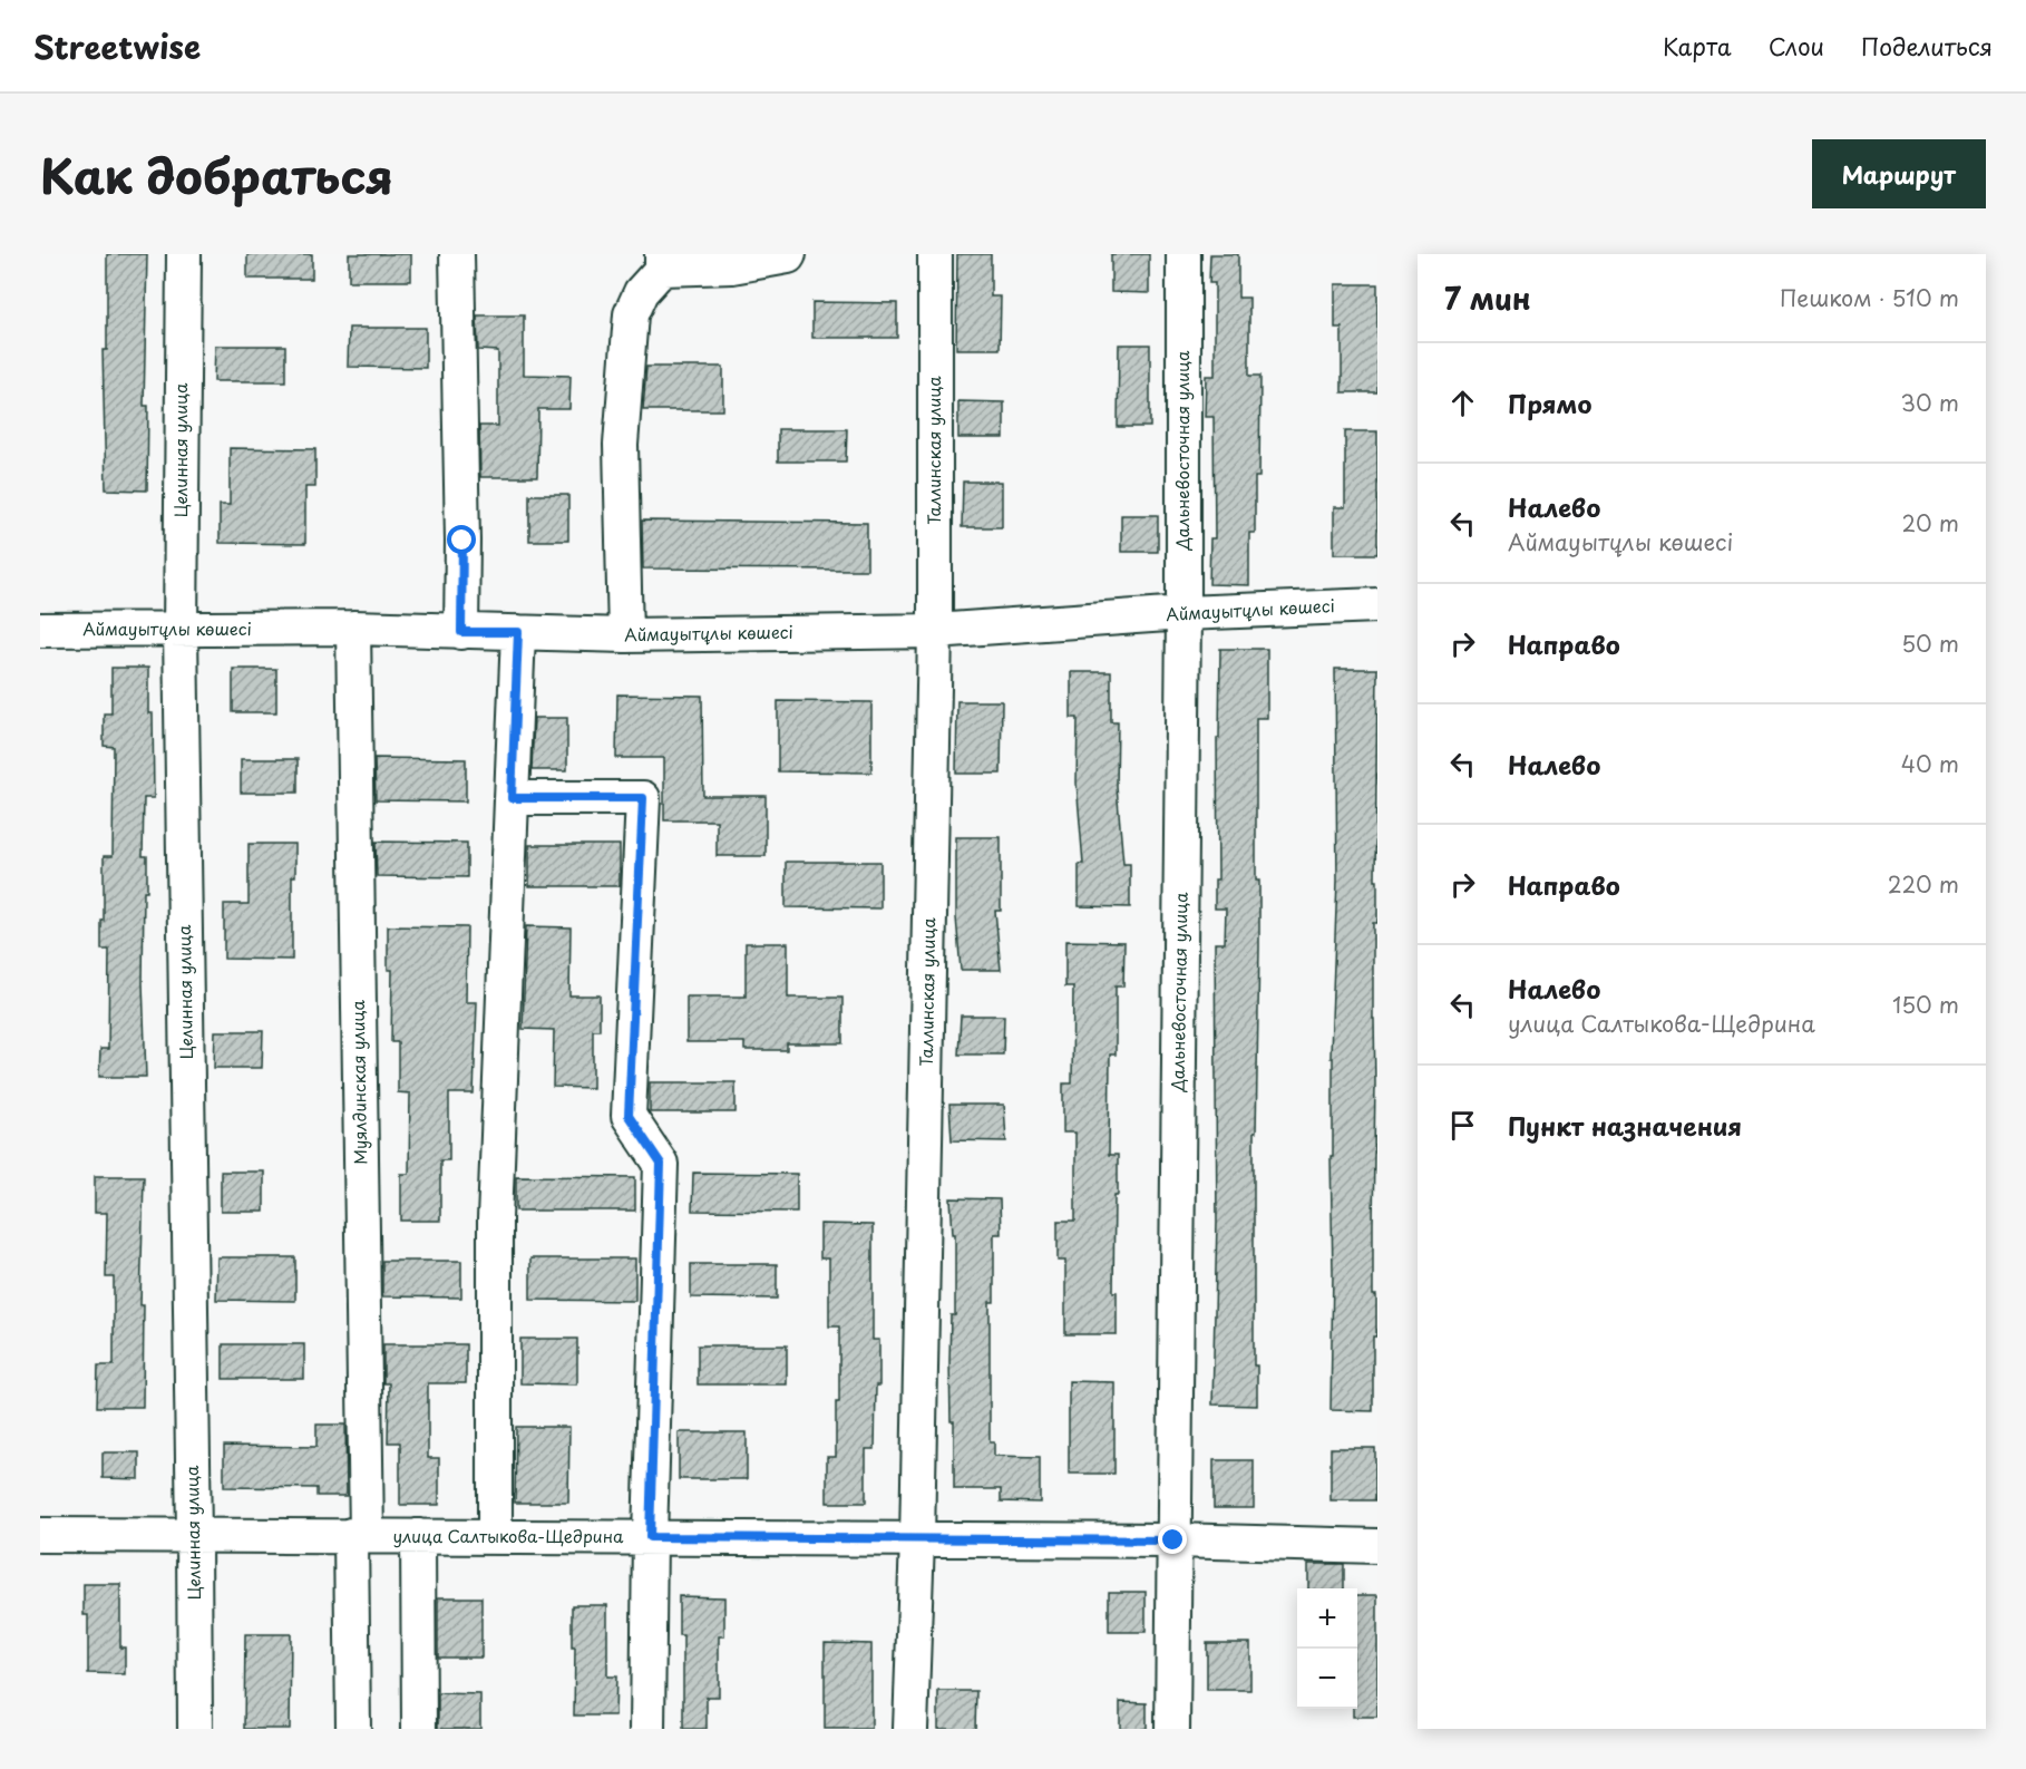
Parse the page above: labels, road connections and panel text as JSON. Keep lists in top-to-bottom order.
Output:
{
  "streets": {
    "street": [
      "Целинная улица",
      "Таллинская улица",
      "Дальневосточная улица",
      "Аймауытұлы көшесі",
      "Муялдинская улица",
      "улица Салтыкова-Щедрина"
    ]
  },
  "crossings": [
    ["Целинная улица", "Аймауытұлы көшесі"],
    ["Целинная улица", "улица Салтыкова-Щедрина"],
    ["Таллинская улица", "Аймауытұлы көшесі"],
    ["Таллинская улица", "улица Салтыкова-Щедрина"],
    ["Дальневосточная улица", "Аймауытұлы көшесі"],
    ["Дальневосточная улица", "улица Салтыкова-Щедрина"],
    ["Аймауытұлы көшесі", "Муялдинская улица"],
    ["Муялдинская улица", "улица Салтыкова-Щедрина"]
  ],
  "page": {
    "header": "Streetwise",
    "nav": ["Карта", "Слои", "Поделиться"],
    "title": "Как добраться",
    "buttons": "Маршрут",
    "heading": ["7 мин", "Пешком · 510 m"],
    "list": [
      ["Прямо", "30 m"],
      ["Налево", "Аймауытұлы көшесі", "20 m"],
      ["Направо", "50 m"],
      ["Налево", "40 m"],
      ["Направо", "220 m"],
      ["Налево", "улица Салтыкова-Щедрина", "150 m"],
      "Пункт назначения"
    ],
    "map_buttons": ["+", "−"]
  }
}
